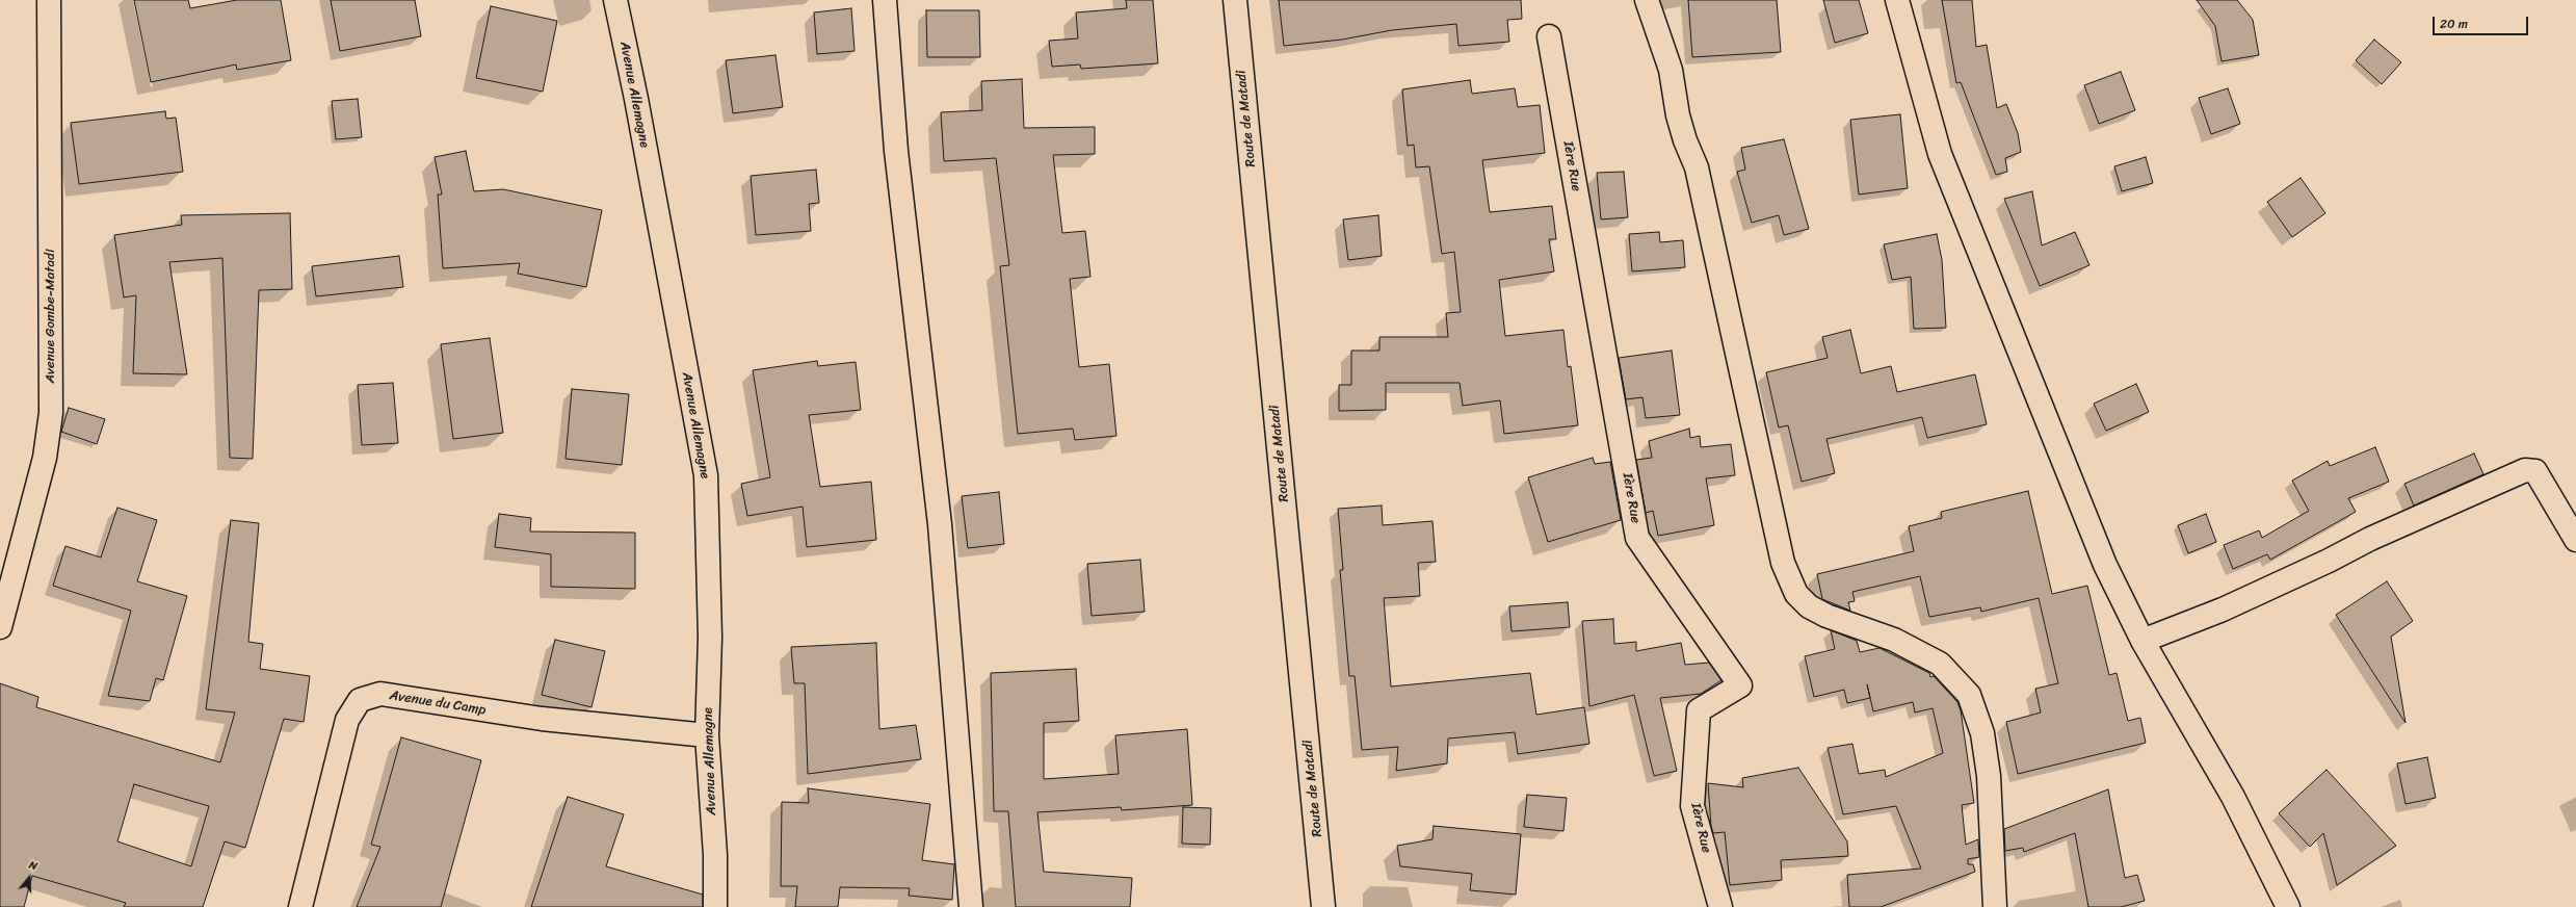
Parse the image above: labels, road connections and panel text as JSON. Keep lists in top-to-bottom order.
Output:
{
  "streets": {
    "main road": [
      "Avenue Allemagne",
      "Route de Matadi",
      "Ière Rue",
      "Avenue Gombe-Matadi",
      "Avenue du Camp"
    ]
  },
  "crossings": [
    ["Avenue Allemagne", "Avenue du Camp"]
  ],
  "scale_bar": "20 m",
  "north": "top"
}
